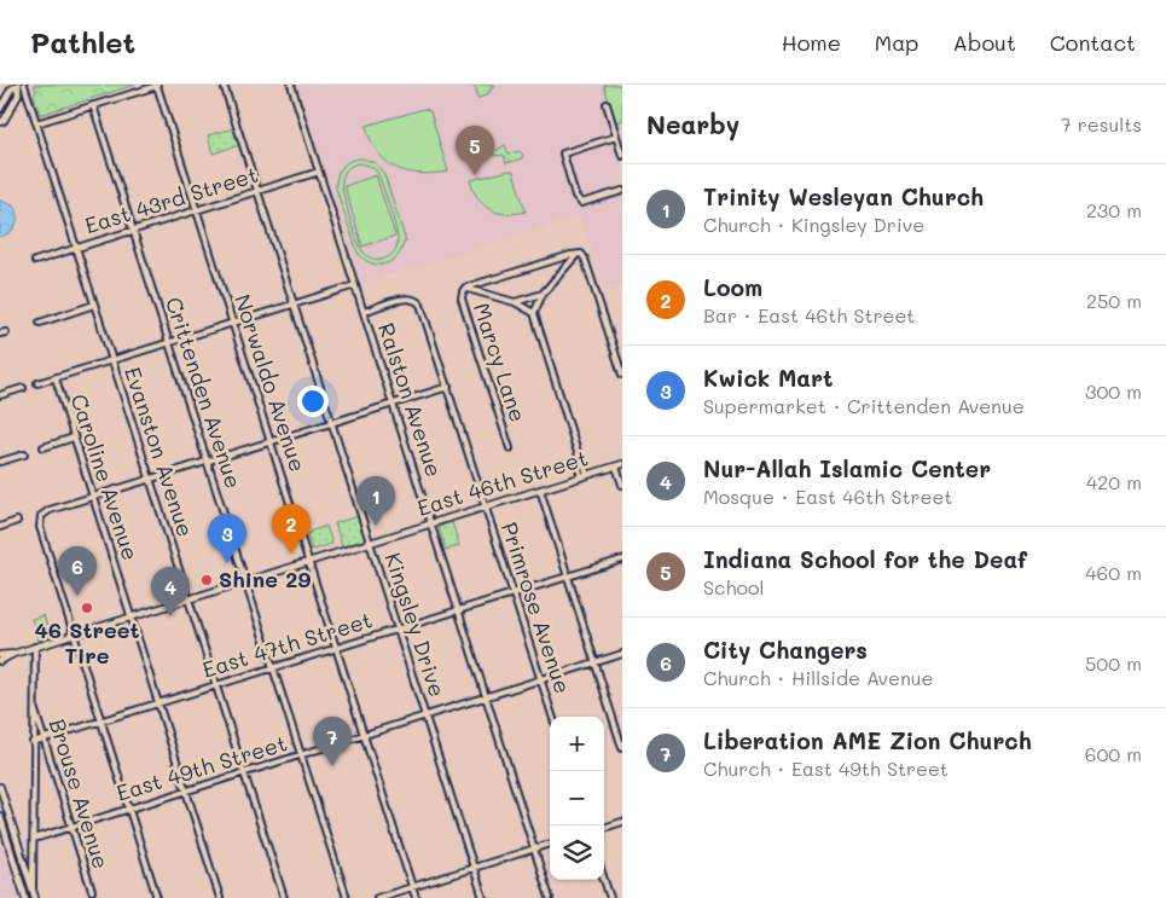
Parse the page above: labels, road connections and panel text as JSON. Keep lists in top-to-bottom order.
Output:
{
  "streets": {
    "main road": ["East 46th Street"],
    "street": [
      "East 43rd Street",
      "Marcy Lane",
      "Norwaldo Avenue",
      "Crittenden Avenue",
      "Ralston Avenue",
      "Evanston Avenue",
      "Caroline Avenue",
      "Primrose Avenue",
      "Kingsley Drive",
      "East 47th Street",
      "East 49th Street",
      "Brouse Avenue"
    ]
  },
  "crossings": [
    ["East 43rd Street", "Norwaldo Avenue"],
    ["East 43rd Street", "Crittenden Avenue"],
    ["East 43rd Street", "Ralston Avenue"],
    ["East 43rd Street", "Evanston Avenue"],
    ["East 43rd Street", "Kingsley Drive"],
    ["Norwaldo Avenue", "East 46th Street"],
    ["Norwaldo Avenue", "East 47th Street"],
    ["Norwaldo Avenue", "East 49th Street"],
    ["Crittenden Avenue", "East 46th Street"],
    ["Crittenden Avenue", "East 47th Street"],
    ["Crittenden Avenue", "East 49th Street"],
    ["Ralston Avenue", "East 46th Street"],
    ["Ralston Avenue", "Primrose Avenue"],
    ["Ralston Avenue", "East 47th Street"],
    ["Ralston Avenue", "East 49th Street"],
    ["Evanston Avenue", "East 46th Street"],
    ["Evanston Avenue", "East 47th Street"],
    ["Evanston Avenue", "East 49th Street"],
    ["Caroline Avenue", "East 46th Street"],
    ["Caroline Avenue", "East 47th Street"],
    ["Caroline Avenue", "East 49th Street"],
    ["East 46th Street", "Primrose Avenue"],
    ["East 46th Street", "Kingsley Drive"],
    ["Primrose Avenue", "East 47th Street"],
    ["Primrose Avenue", "East 49th Street"],
    ["Kingsley Drive", "East 47th Street"],
    ["Kingsley Drive", "East 49th Street"],
    ["East 47th Street", "Brouse Avenue"],
    ["East 49th Street", "Brouse Avenue"]
  ],
  "places": ["Shine 29", "46 Street Tire"],
  "page": {
    "header": "Pathlet",
    "nav": [
      "Home",
      "Map",
      "About",
      "Contact"
    ],
    "heading": ["Nearby", "7 results"],
    "pins": [
      "5",
      "1",
      "2",
      "3",
      "6",
      "4",
      "7"
    ],
    "list": [
      {
        "mark": "1",
        "name": "Trinity Wesleyan Church",
        "note": "Church · Kingsley Drive",
        "value": "230 m"
      },
      {
        "mark": "2",
        "name": "Loom",
        "note": "Bar · East 46th Street",
        "value": "250 m"
      },
      {
        "mark": "3",
        "name": "Kwick Mart",
        "note": "Supermarket · Crittenden Avenue",
        "value": "300 m"
      },
      {
        "mark": "4",
        "name": "Nur-Allah Islamic Center",
        "note": "Mosque · East 46th Street",
        "value": "420 m"
      },
      {
        "mark": "5",
        "name": "Indiana School for the Deaf",
        "note": "School",
        "value": "460 m"
      },
      {
        "mark": "6",
        "name": "City Changers",
        "note": "Church · Hillside Avenue",
        "value": "500 m"
      },
      {
        "mark": "7",
        "name": "Liberation AME Zion Church",
        "note": "Church · East 49th Street",
        "value": "600 m"
      }
    ],
    "map_buttons": ["+", "−"]
  }
}
